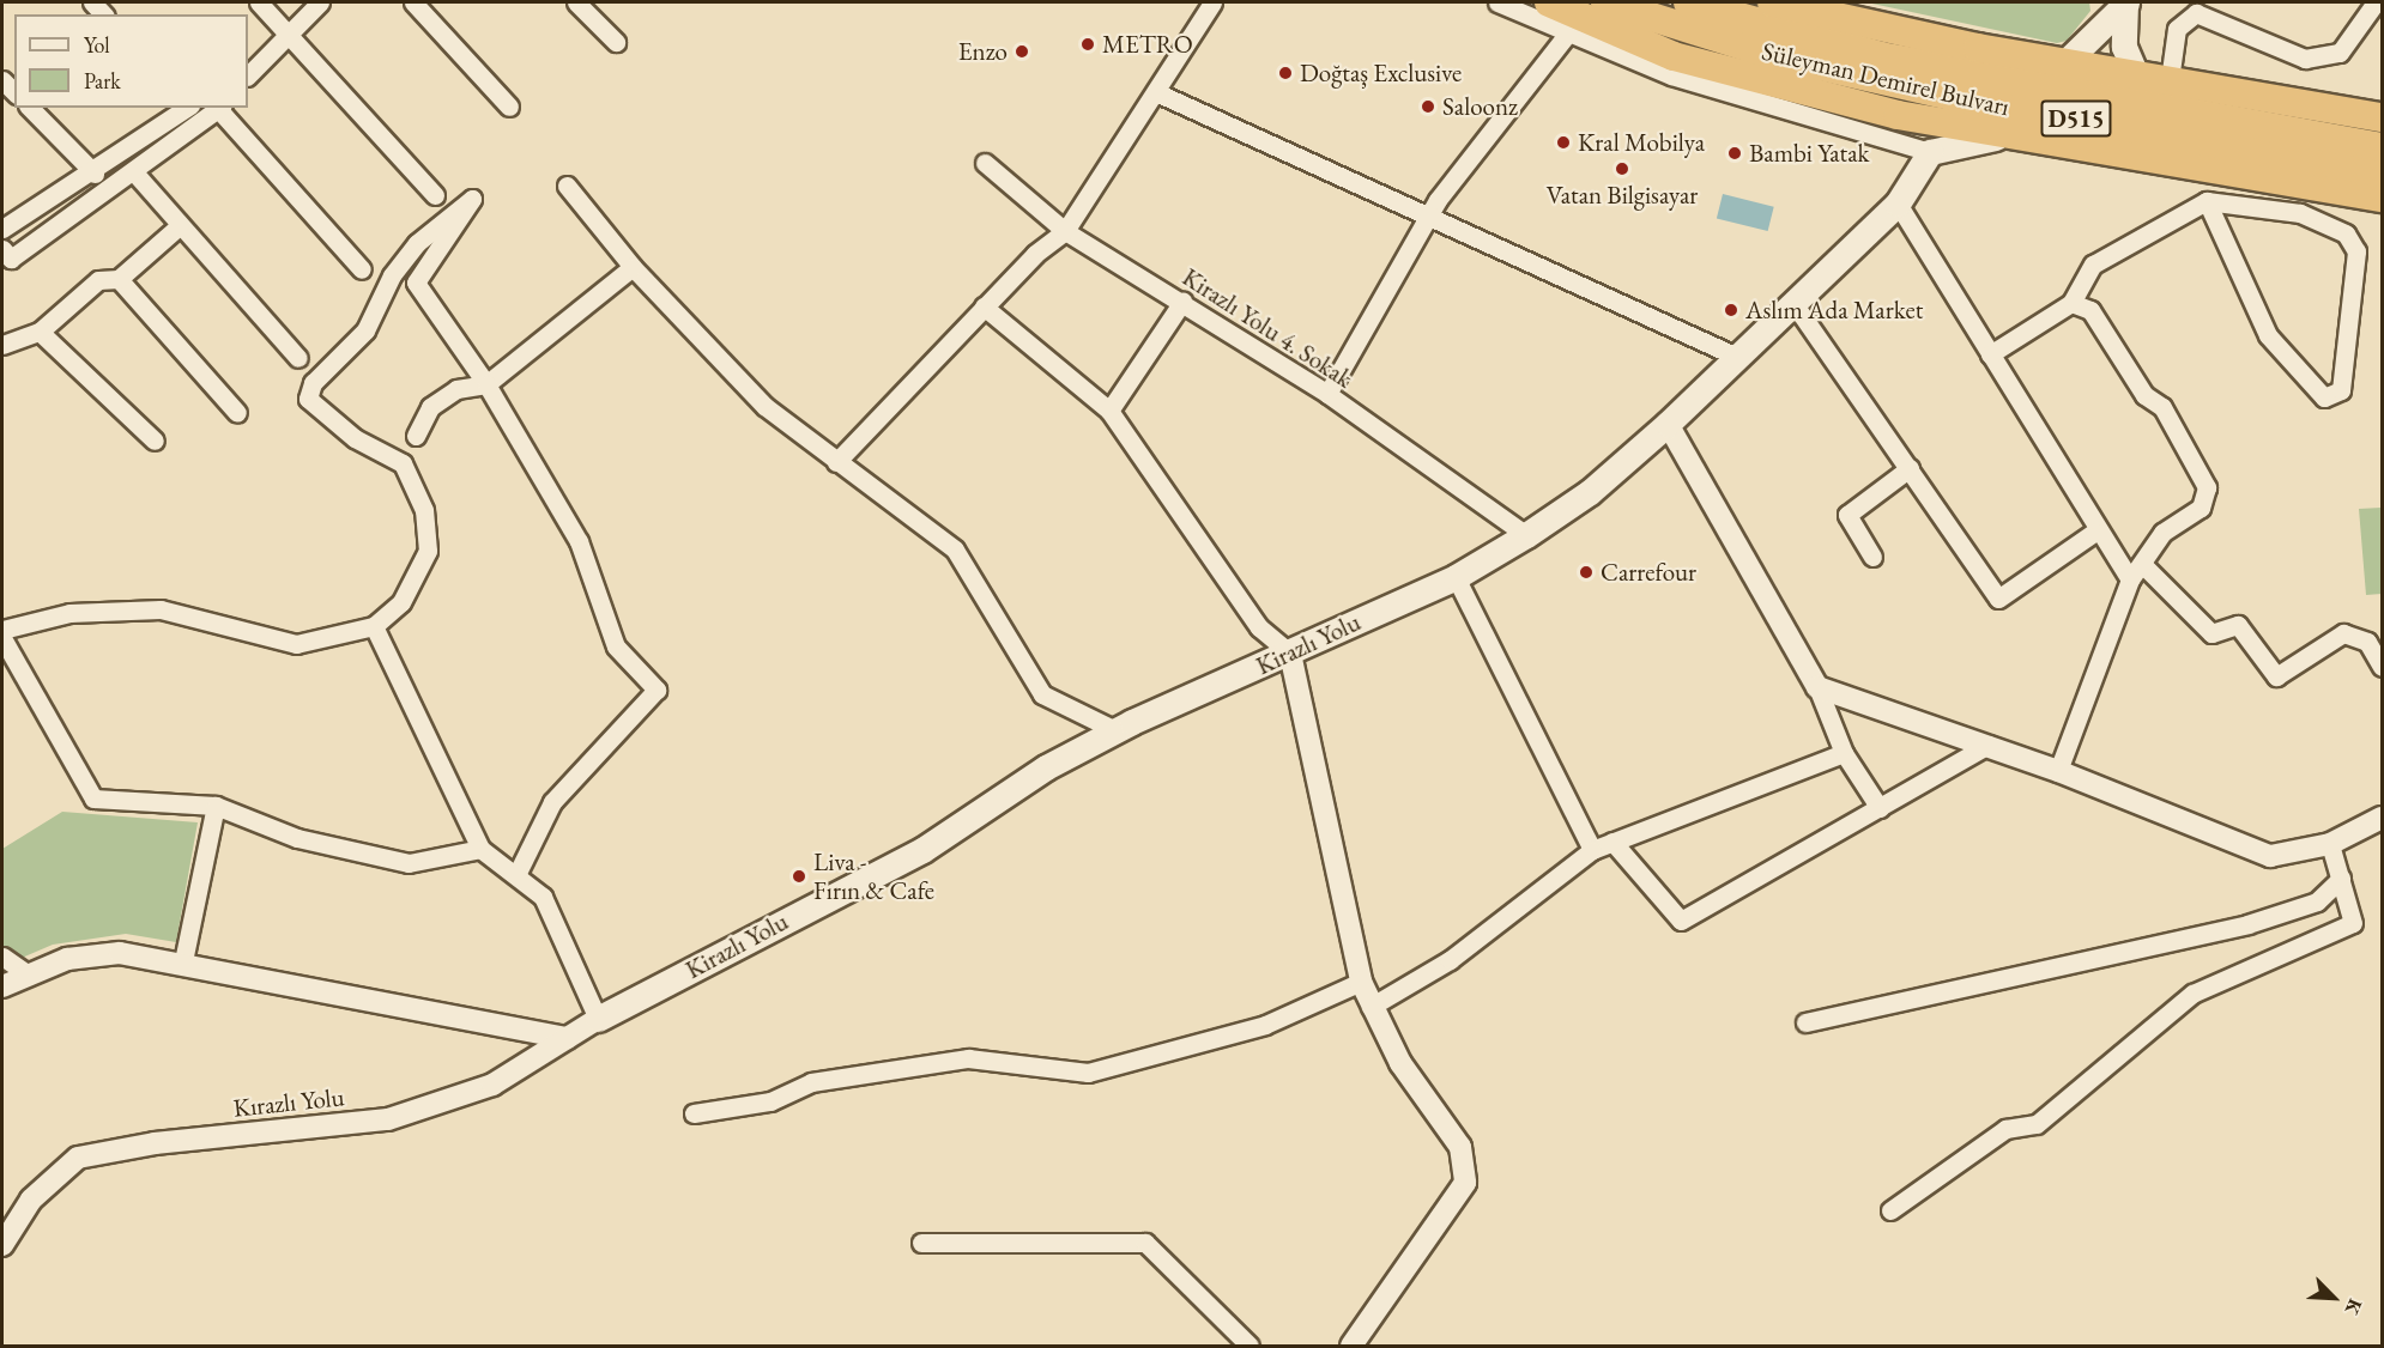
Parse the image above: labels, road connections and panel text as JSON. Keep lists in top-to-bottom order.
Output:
{
  "streets": {
    "highway": ["Süleyman Demirel Bulvarı", "D515"],
    "main road": ["Kirazlı Yolu"],
    "street": ["Kirazlı Yolu 4. Sokak", "Kırazlı Yolu"]
  },
  "crossings": [
    ["Kirazlı Yolu 4. Sokak", "Kirazlı Yolu"],
    ["Kirazlı Yolu", "Kırazlı Yolu"]
  ],
  "places": [
    "METRO",
    "Enzo",
    "Doğtaş Exclusive",
    "Saloonz",
    "Kral Mobilya",
    "Bambi Yatak",
    "Vatan Bilgisayar",
    "Aslım Ada Market",
    "Carrefour",
    "Liva - Fırın & Cafe"
  ],
  "legend": ["Yol", "Park"],
  "north": "bottom right"
}
